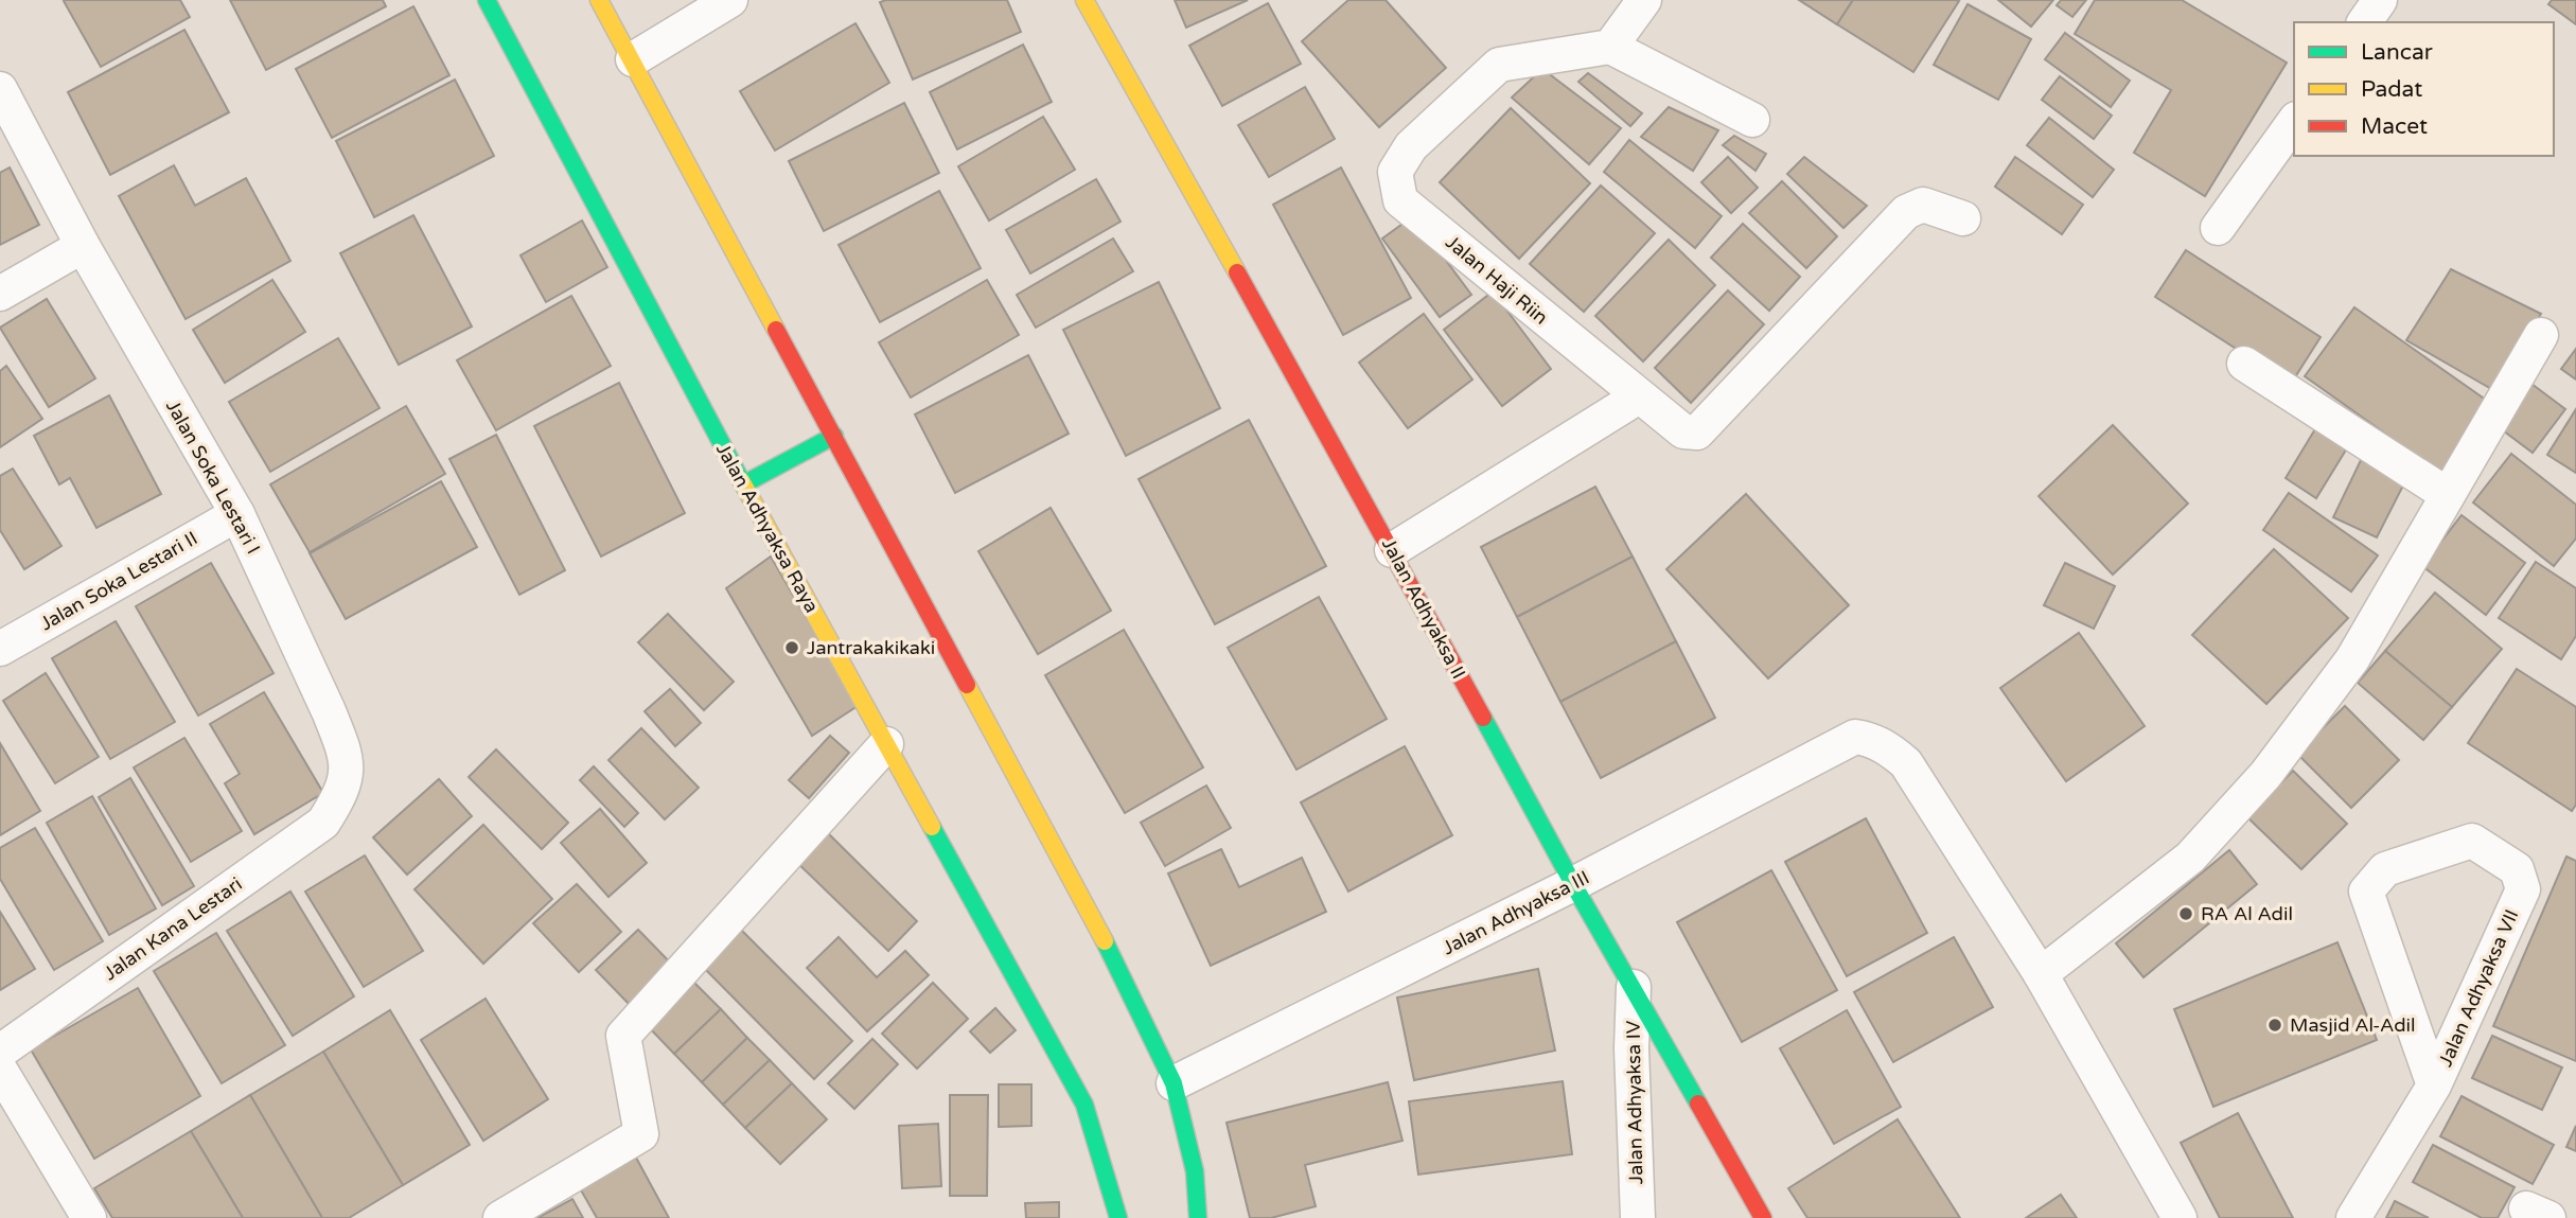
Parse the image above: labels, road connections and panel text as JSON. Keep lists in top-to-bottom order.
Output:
{
  "streets": {
    "main road": ["Jalan Adhyaksa Raya", "Jalan Adhyaksa II"],
    "street": [
      "Jalan Haji Riin",
      "Jalan Soka Lestari I",
      "Jalan Soka Lestari II",
      "Jalan Adhyaksa III",
      "Jalan Kana Lestari",
      "Jalan Adhyaksa VII",
      "Jalan Adhyaksa IV"
    ]
  },
  "crossings": [
    ["Jalan Soka Lestari I", "Jalan Soka Lestari II"],
    ["Jalan Soka Lestari I", "Jalan Kana Lestari"],
    ["Jalan Adhyaksa II", "Jalan Adhyaksa III"],
    ["Jalan Adhyaksa II", "Jalan Adhyaksa IV"]
  ],
  "places": ["Jantrakakikaki", "RA Al Adil", "Masjid Al-Adil"],
  "legend": ["Lancar", "Padat", "Macet"]
}
